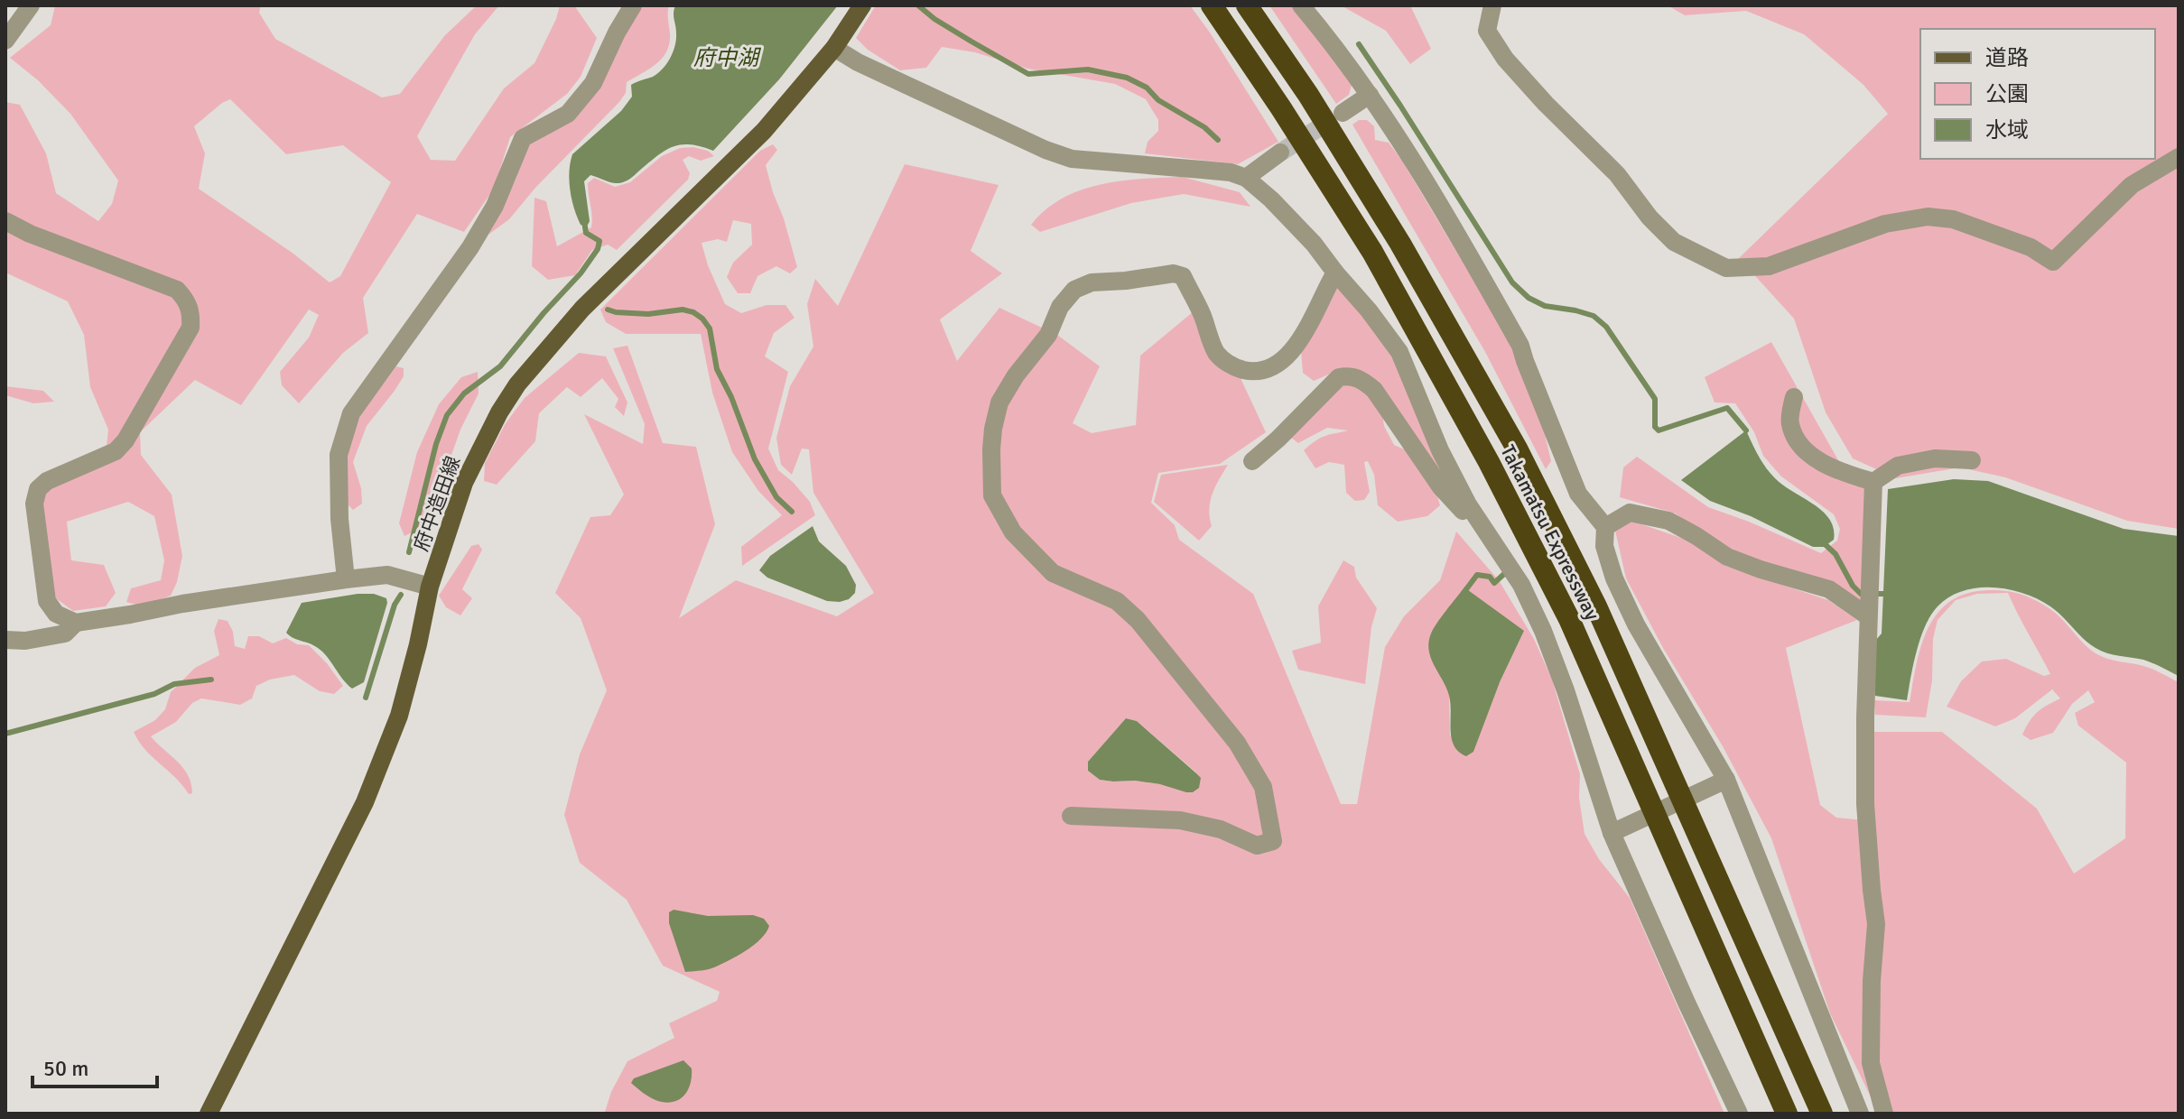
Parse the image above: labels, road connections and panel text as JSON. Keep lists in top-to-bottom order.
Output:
{
  "streets": {
    "highway": ["Takamatsu Expressway"],
    "main road": ["府中造田線"]
  },
  "water": ["府中湖"],
  "legend": ["道路", "公園", "水域"],
  "scale_bar": "50 m"
}
